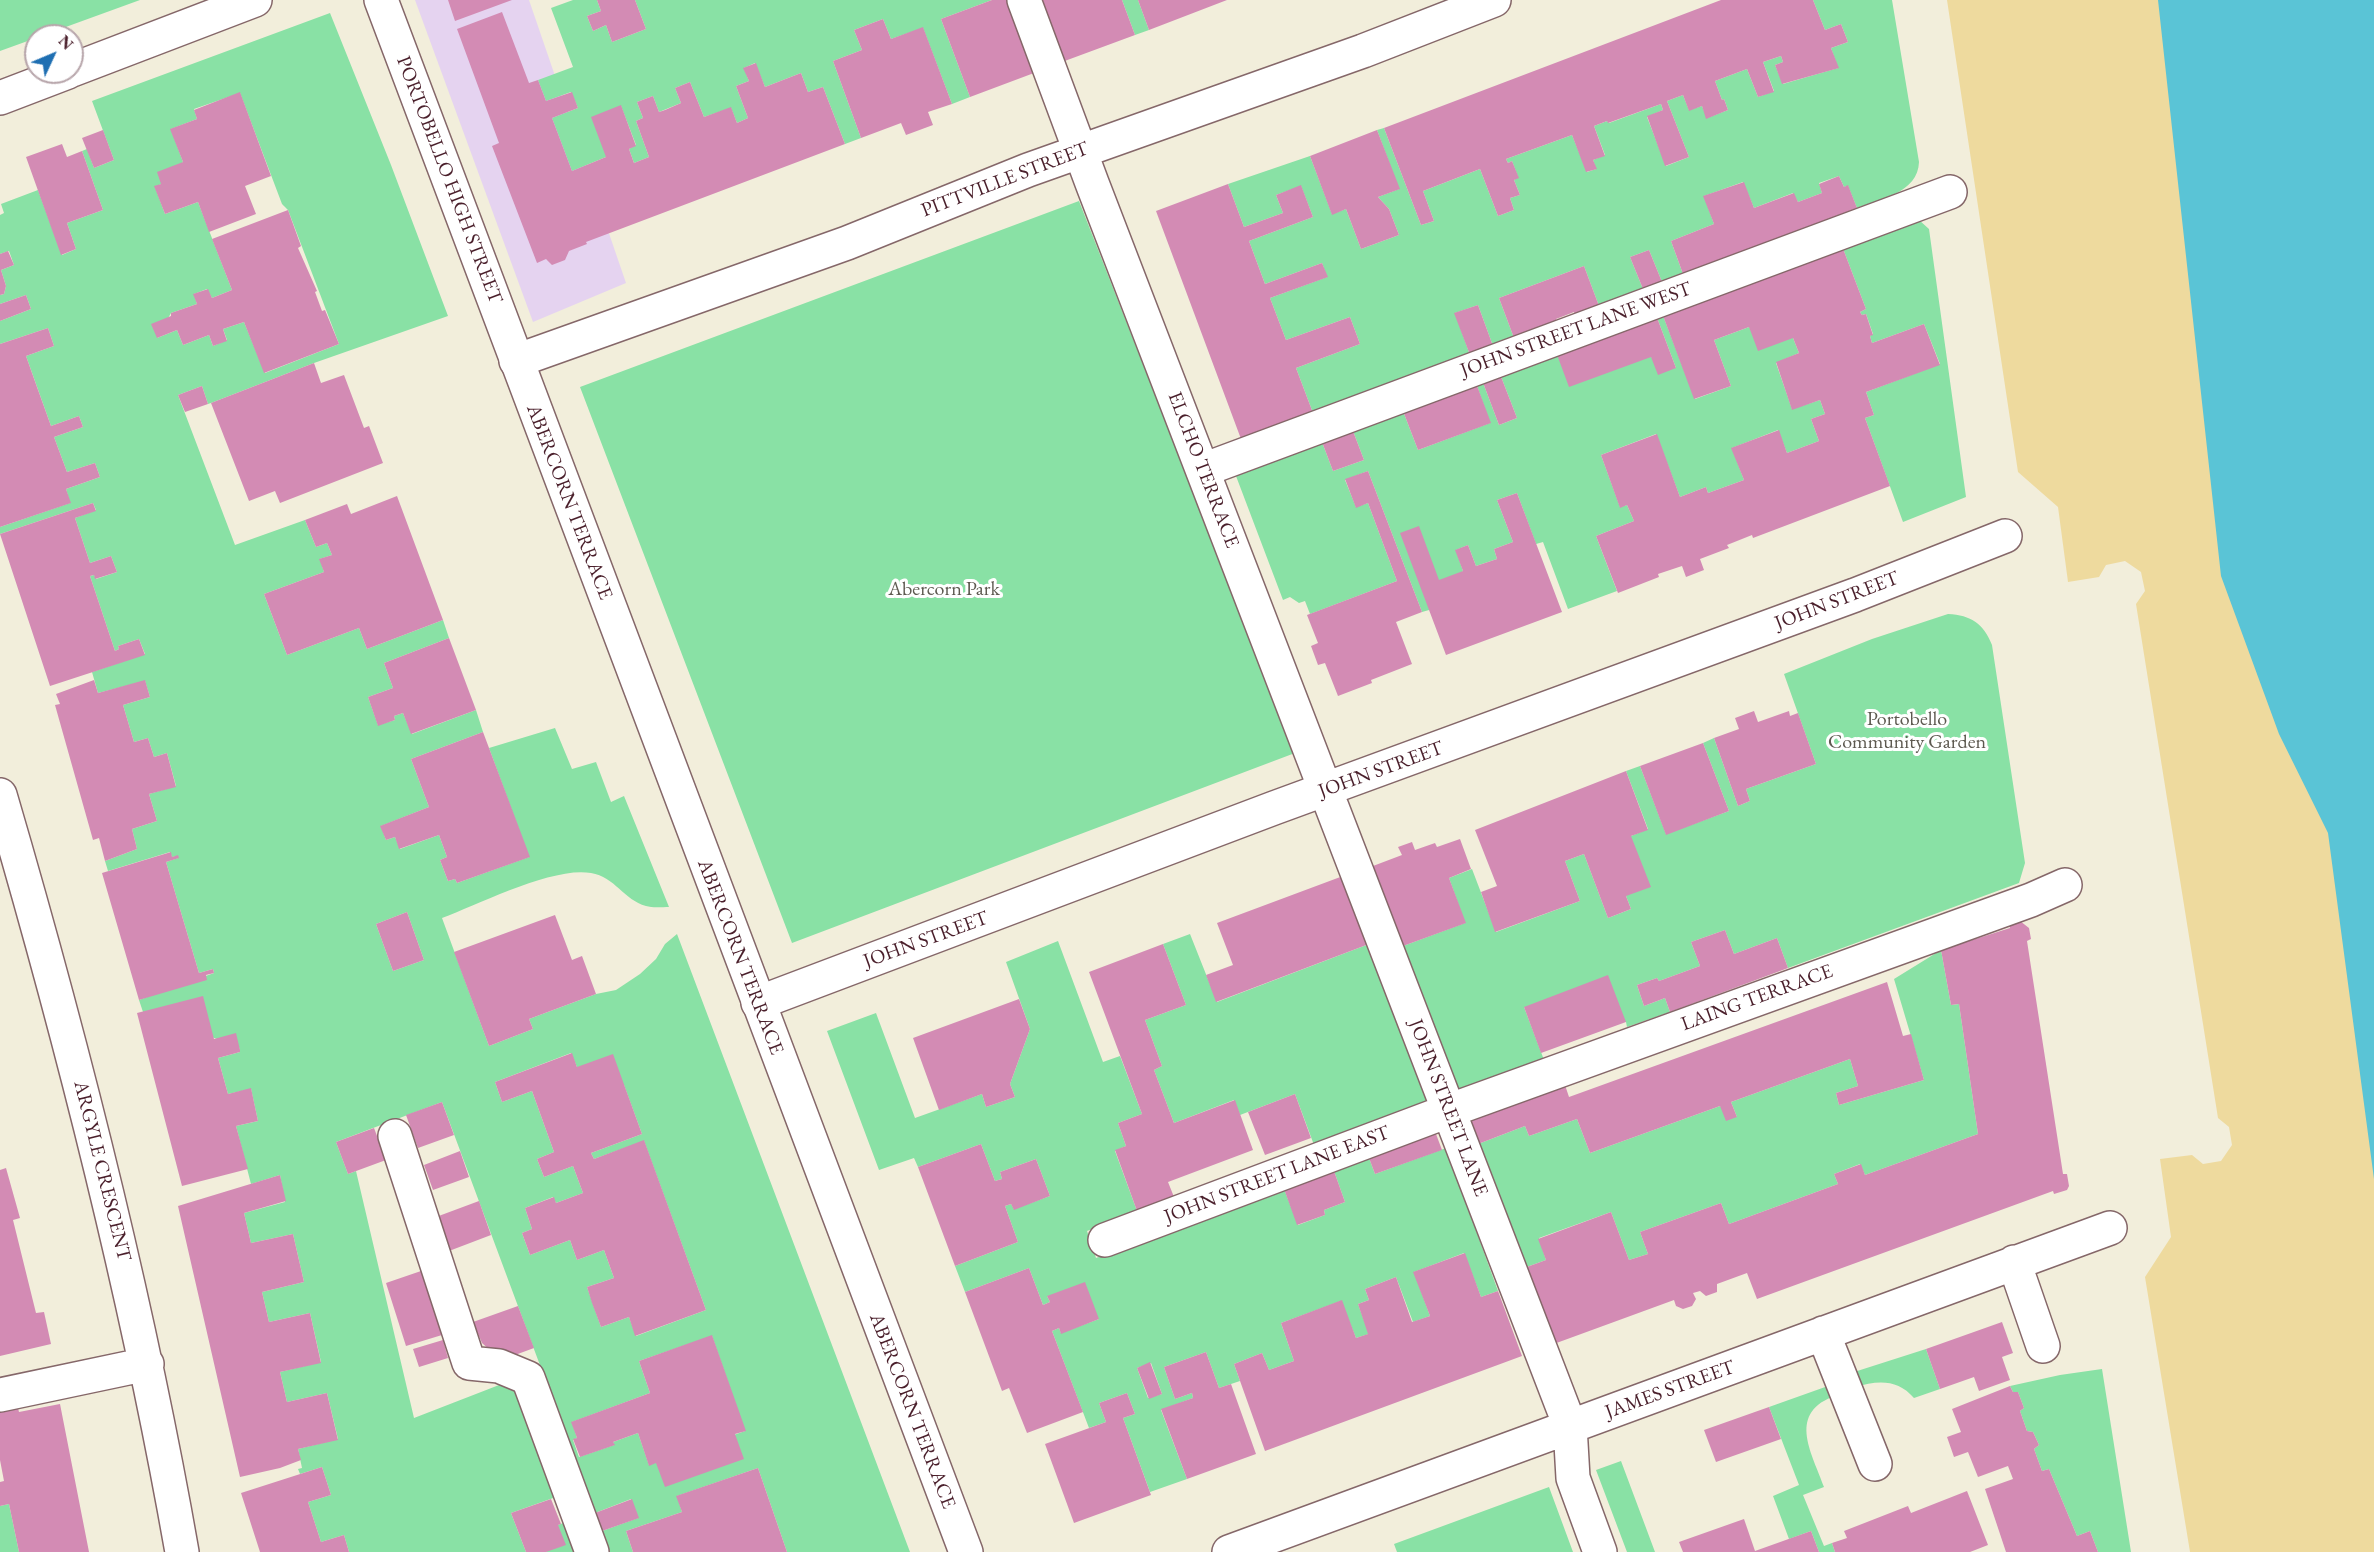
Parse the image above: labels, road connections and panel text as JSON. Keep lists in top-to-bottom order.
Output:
{
  "streets": {
    "street": [
      "PORTOBELLO HIGH STREET",
      "PITTVILLE STREET",
      "JOHN STREET LANE WEST",
      "ELCHO TERRACE",
      "ABERCORN TERRACE",
      "JOHN STREET",
      "LAING TERRACE",
      "JOHN STREET LANE",
      "ARGYLE CRESCENT",
      "JOHN STREET LANE EAST",
      "JAMES STREET"
    ]
  },
  "crossings": [
    ["PORTOBELLO HIGH STREET", "PITTVILLE STREET"],
    ["PORTOBELLO HIGH STREET", "ABERCORN TERRACE"],
    ["PITTVILLE STREET", "ELCHO TERRACE"],
    ["PITTVILLE STREET", "ABERCORN TERRACE"],
    ["JOHN STREET LANE WEST", "ELCHO TERRACE"],
    ["ELCHO TERRACE", "JOHN STREET"],
    ["ELCHO TERRACE", "JOHN STREET LANE"],
    ["ABERCORN TERRACE", "JOHN STREET"],
    ["JOHN STREET", "JOHN STREET LANE"],
    ["LAING TERRACE", "JOHN STREET LANE"],
    ["LAING TERRACE", "JOHN STREET LANE EAST"],
    ["JOHN STREET LANE", "JOHN STREET LANE EAST"],
    ["JOHN STREET LANE", "JAMES STREET"]
  ],
  "parks": ["Abercorn Park", "Portobello Community Garden"],
  "north": "top right"
}
